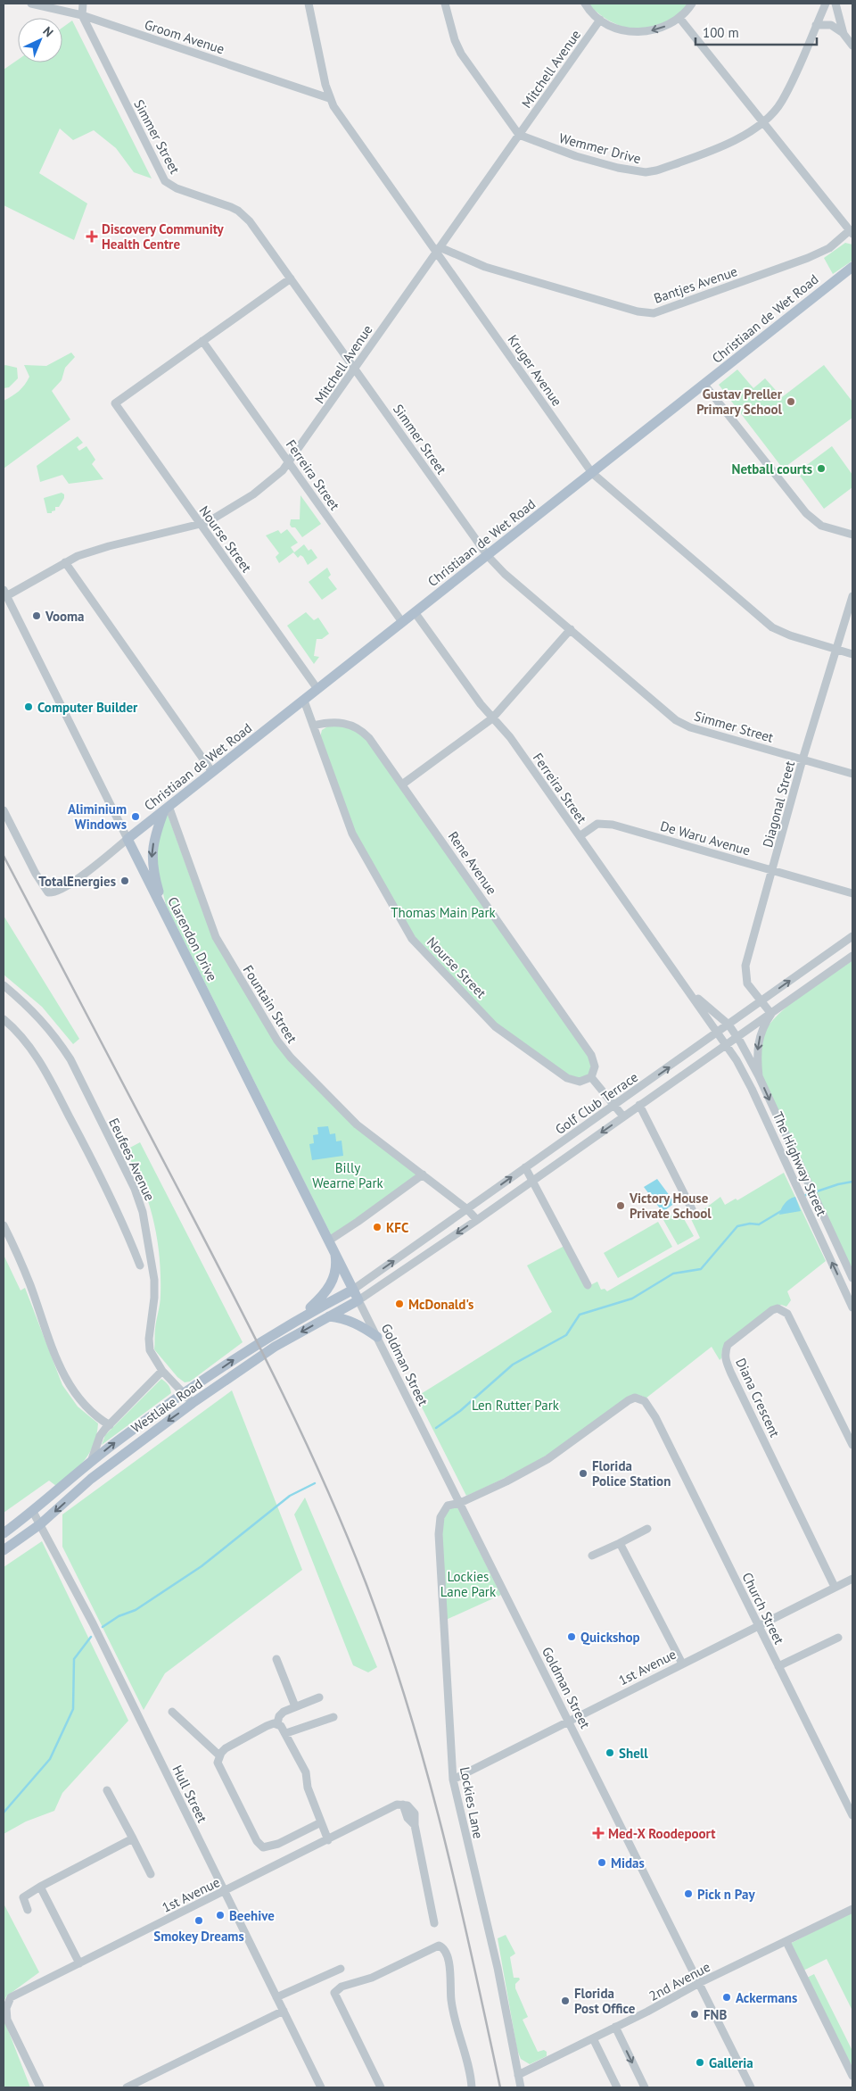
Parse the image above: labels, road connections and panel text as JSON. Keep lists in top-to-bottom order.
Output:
{
  "streets": {
    "main road": ["Christiaan de Wet Road", "Clarendon Drive", "Westlake Road"],
    "street": [
      "Groom Avenue",
      "Mitchell Avenue",
      "Simmer Street",
      "Wemmer Drive",
      "Bantjes Avenue",
      "Kruger Avenue",
      "Ferreira Street",
      "Nourse Street",
      "Diagonal Street",
      "De Waru Avenue",
      "Rene Avenue",
      "Fountain Street",
      "Golf Club Terrace",
      "Eeufees Avenue",
      "The Highway Street",
      "Goldman Street",
      "Diana Crescent",
      "Church Street",
      "1st Avenue",
      "Hull Street",
      "Lockies Lane",
      "2nd Avenue"
    ]
  },
  "crossings": [
    ["Groom Avenue", "Simmer Street"],
    ["Groom Avenue", "Kruger Avenue"],
    ["Mitchell Avenue", "Simmer Street"],
    ["Mitchell Avenue", "Wemmer Drive"],
    ["Mitchell Avenue", "Bantjes Avenue"],
    ["Mitchell Avenue", "Kruger Avenue"],
    ["Mitchell Avenue", "Ferreira Street"],
    ["Mitchell Avenue", "Nourse Street"],
    ["Mitchell Avenue", "Clarendon Drive"],
    ["Simmer Street", "Christiaan de Wet Road"],
    ["Simmer Street", "Diagonal Street"],
    ["Bantjes Avenue", "Kruger Avenue"],
    ["Christiaan de Wet Road", "Kruger Avenue"],
    ["Christiaan de Wet Road", "Ferreira Street"],
    ["Christiaan de Wet Road", "Nourse Street"],
    ["Christiaan de Wet Road", "Clarendon Drive"],
    ["Christiaan de Wet Road", "Fountain Street"],
    ["Kruger Avenue", "Diagonal Street"],
    ["Ferreira Street", "Nourse Street"],
    ["Ferreira Street", "De Waru Avenue"],
    ["Ferreira Street", "Golf Club Terrace"],
    ["Ferreira Street", "The Highway Street"],
    ["Nourse Street", "Rene Avenue"],
    ["Diagonal Street", "De Waru Avenue"],
    ["Diagonal Street", "Golf Club Terrace"],
    ["Clarendon Drive", "Golf Club Terrace"],
    ["Clarendon Drive", "Goldman Street"],
    ["Clarendon Drive", "Westlake Road"],
    ["Fountain Street", "Golf Club Terrace"],
    ["Golf Club Terrace", "The Highway Street"],
    ["Golf Club Terrace", "Goldman Street"],
    ["Golf Club Terrace", "Westlake Road"],
    ["Eeufees Avenue", "Westlake Road"],
    ["Goldman Street", "Westlake Road"],
    ["Goldman Street", "Church Street"],
    ["Goldman Street", "1st Avenue"],
    ["Goldman Street", "Lockies Lane"],
    ["Goldman Street", "2nd Avenue"],
    ["Diana Crescent", "1st Avenue"],
    ["Westlake Road", "Hull Street"],
    ["Church Street", "1st Avenue"],
    ["Church Street", "Lockies Lane"],
    ["1st Avenue", "Hull Street"],
    ["1st Avenue", "Lockies Lane"],
    ["Lockies Lane", "2nd Avenue"]
  ],
  "parks": [
    "Thomas Main Park",
    "Billy Wearne Park",
    "Len Rutter Park",
    "Lockies Lane Park"
  ],
  "places": {
    "health": ["Discovery Community Health Centre", "Med-X Roodepoort"],
    "other": [
      "Gustav Preller Primary School",
      "Netball courts",
      "Vooma",
      "Computer Builder",
      "Aliminium Windows",
      "TotalEnergies",
      "Victory House Private School",
      "KFC",
      "McDonald's",
      "Florida Police Station",
      "Quickshop",
      "Shell",
      "Midas",
      "Pick n Pay",
      "Beehive",
      "Smokey Dreams",
      "Ackermans",
      "Florida Post Office",
      "FNB",
      "Galleria"
    ]
  },
  "scale_bar": "100 m",
  "north": "top right"
}
